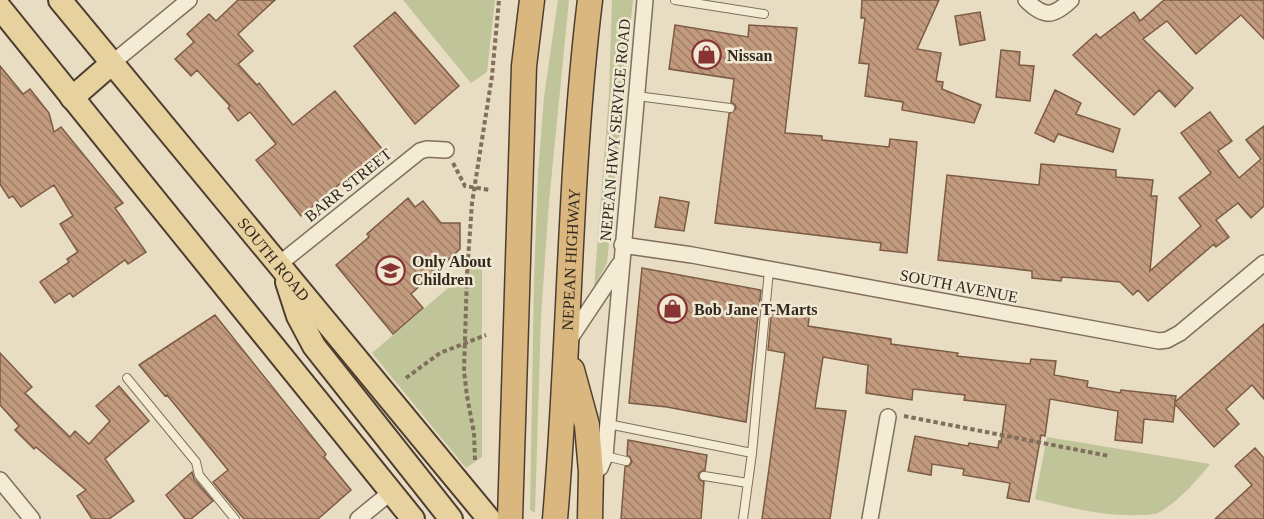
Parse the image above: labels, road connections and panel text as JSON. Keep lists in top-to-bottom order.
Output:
{
  "streets": {
    "highway": ["NEPEAN HIGHWAY"],
    "main road": ["SOUTH ROAD"],
    "street": ["NEPEAN HWY SERVICE ROAD", "BARR STREET", "SOUTH AVENUE"]
  },
  "crossings": [
    ["NEPEAN HWY SERVICE ROAD", "NEPEAN HIGHWAY"],
    ["NEPEAN HWY SERVICE ROAD", "SOUTH AVENUE"],
    ["BARR STREET", "SOUTH ROAD"]
  ],
  "places": {
    "shop": ["Nissan", "Bob Jane T-Marts"],
    "school or university": ["Only About Children"]
  }
}
